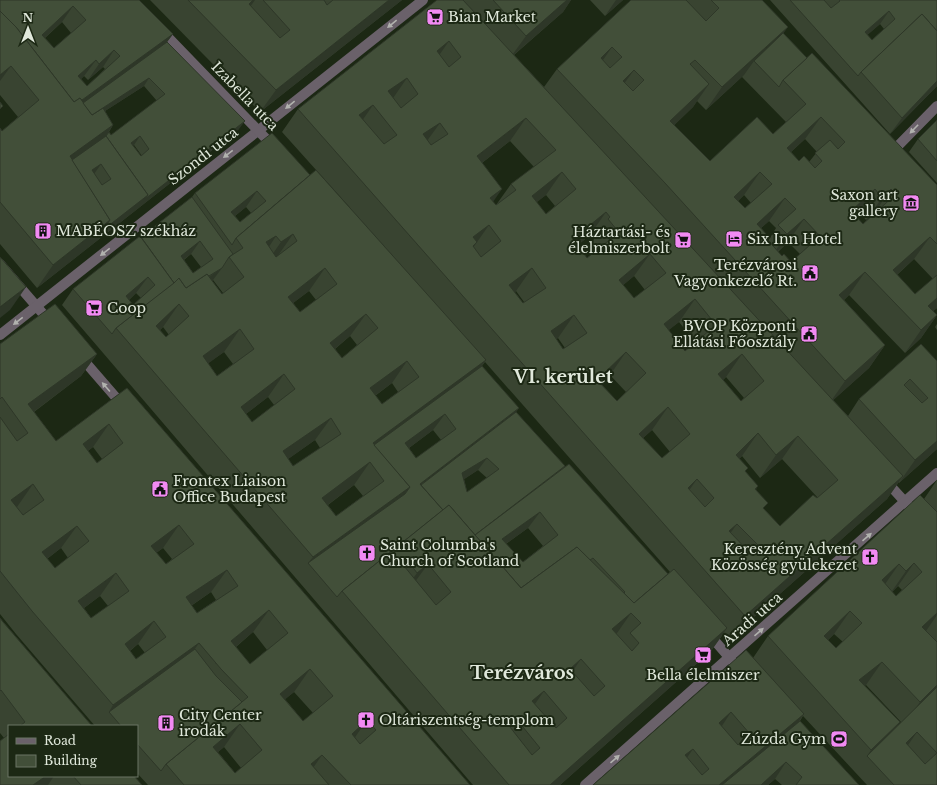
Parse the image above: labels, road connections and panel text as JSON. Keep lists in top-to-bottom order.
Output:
{
  "streets": {
    "street": ["Izabella utca", "Szondi utca", "Aradi utca"]
  },
  "crossings": [
    ["Izabella utca", "Szondi utca"]
  ],
  "one_way": ["Szondi utca", "Aradi utca"],
  "districts": ["VI. kerület", "Terézváros"],
  "places": {
    "supermarket": [
      "Bian Market",
      "Háztartási- és élelmiszerbolt",
      "Coop",
      "Bella élelmiszer"
    ],
    "museum": ["Saxon art gallery"],
    "building": ["MABÉOSZ székház", "City Center irodák"],
    "hotel": ["Six Inn Hotel"],
    "public building": ["Terézvárosi Vagyonkezelő Rt.", "BVOP Központi Ellátási Főosztály", "Frontex Liaison Office Budapest"],
    "church": ["Saint Columba's Church of Scotland", "Keresztény Advent Közösség gyülekezet", "Oltáriszentség-templom"],
    "sports": ["Zúzda Gym"]
  },
  "legend": ["Road", "Building"],
  "north": "top"
}
